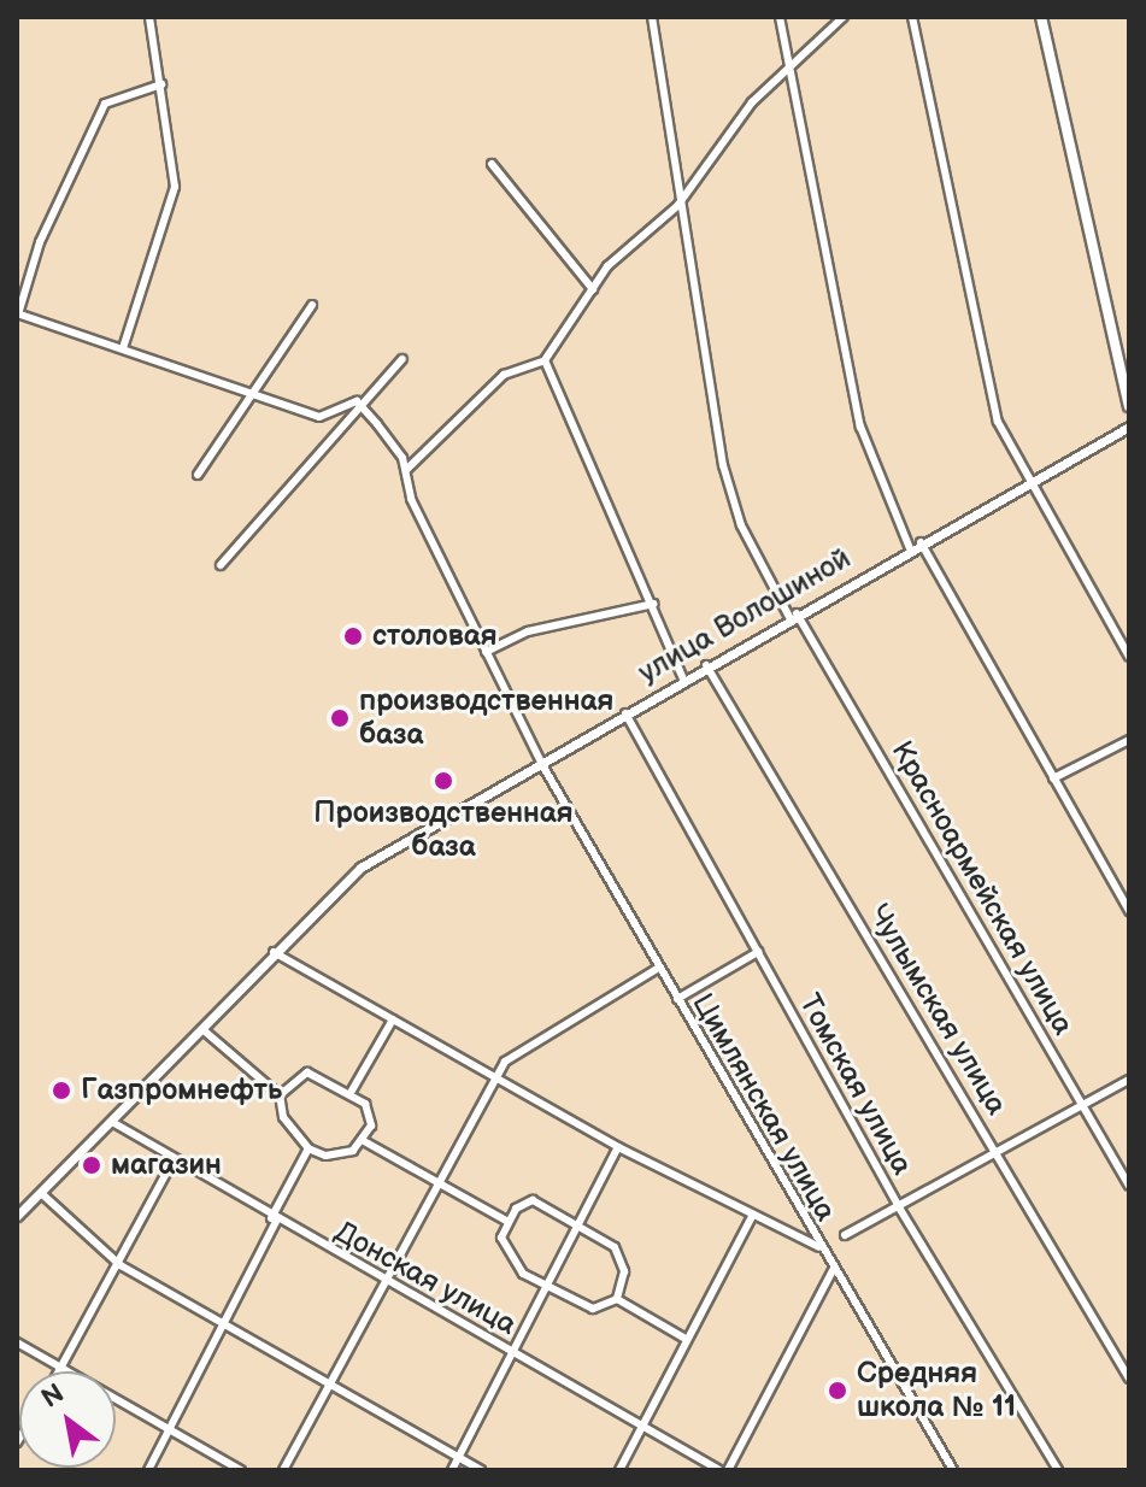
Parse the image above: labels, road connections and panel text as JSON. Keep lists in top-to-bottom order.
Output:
{
  "streets": {
    "street": [
      "улица Волошиной",
      "Красноармейская улица",
      "Чулымская улица",
      "Томская улица",
      "Цимлянская улица",
      "Донская улица"
    ]
  },
  "crossings": [
    ["улица Волошиной", "Красноармейская улица"],
    ["улица Волошиной", "Чулымская улица"],
    ["улица Волошиной", "Томская улица"],
    ["улица Волошиной", "Цимлянская улица"],
    ["улица Волошиной", "Донская улица"]
  ],
  "places": [
    "столовая",
    "производственная база",
    "Производственная база",
    "Газпромнефть",
    "магазин",
    "Средняя школа № 11"
  ],
  "north": "top left"
}
